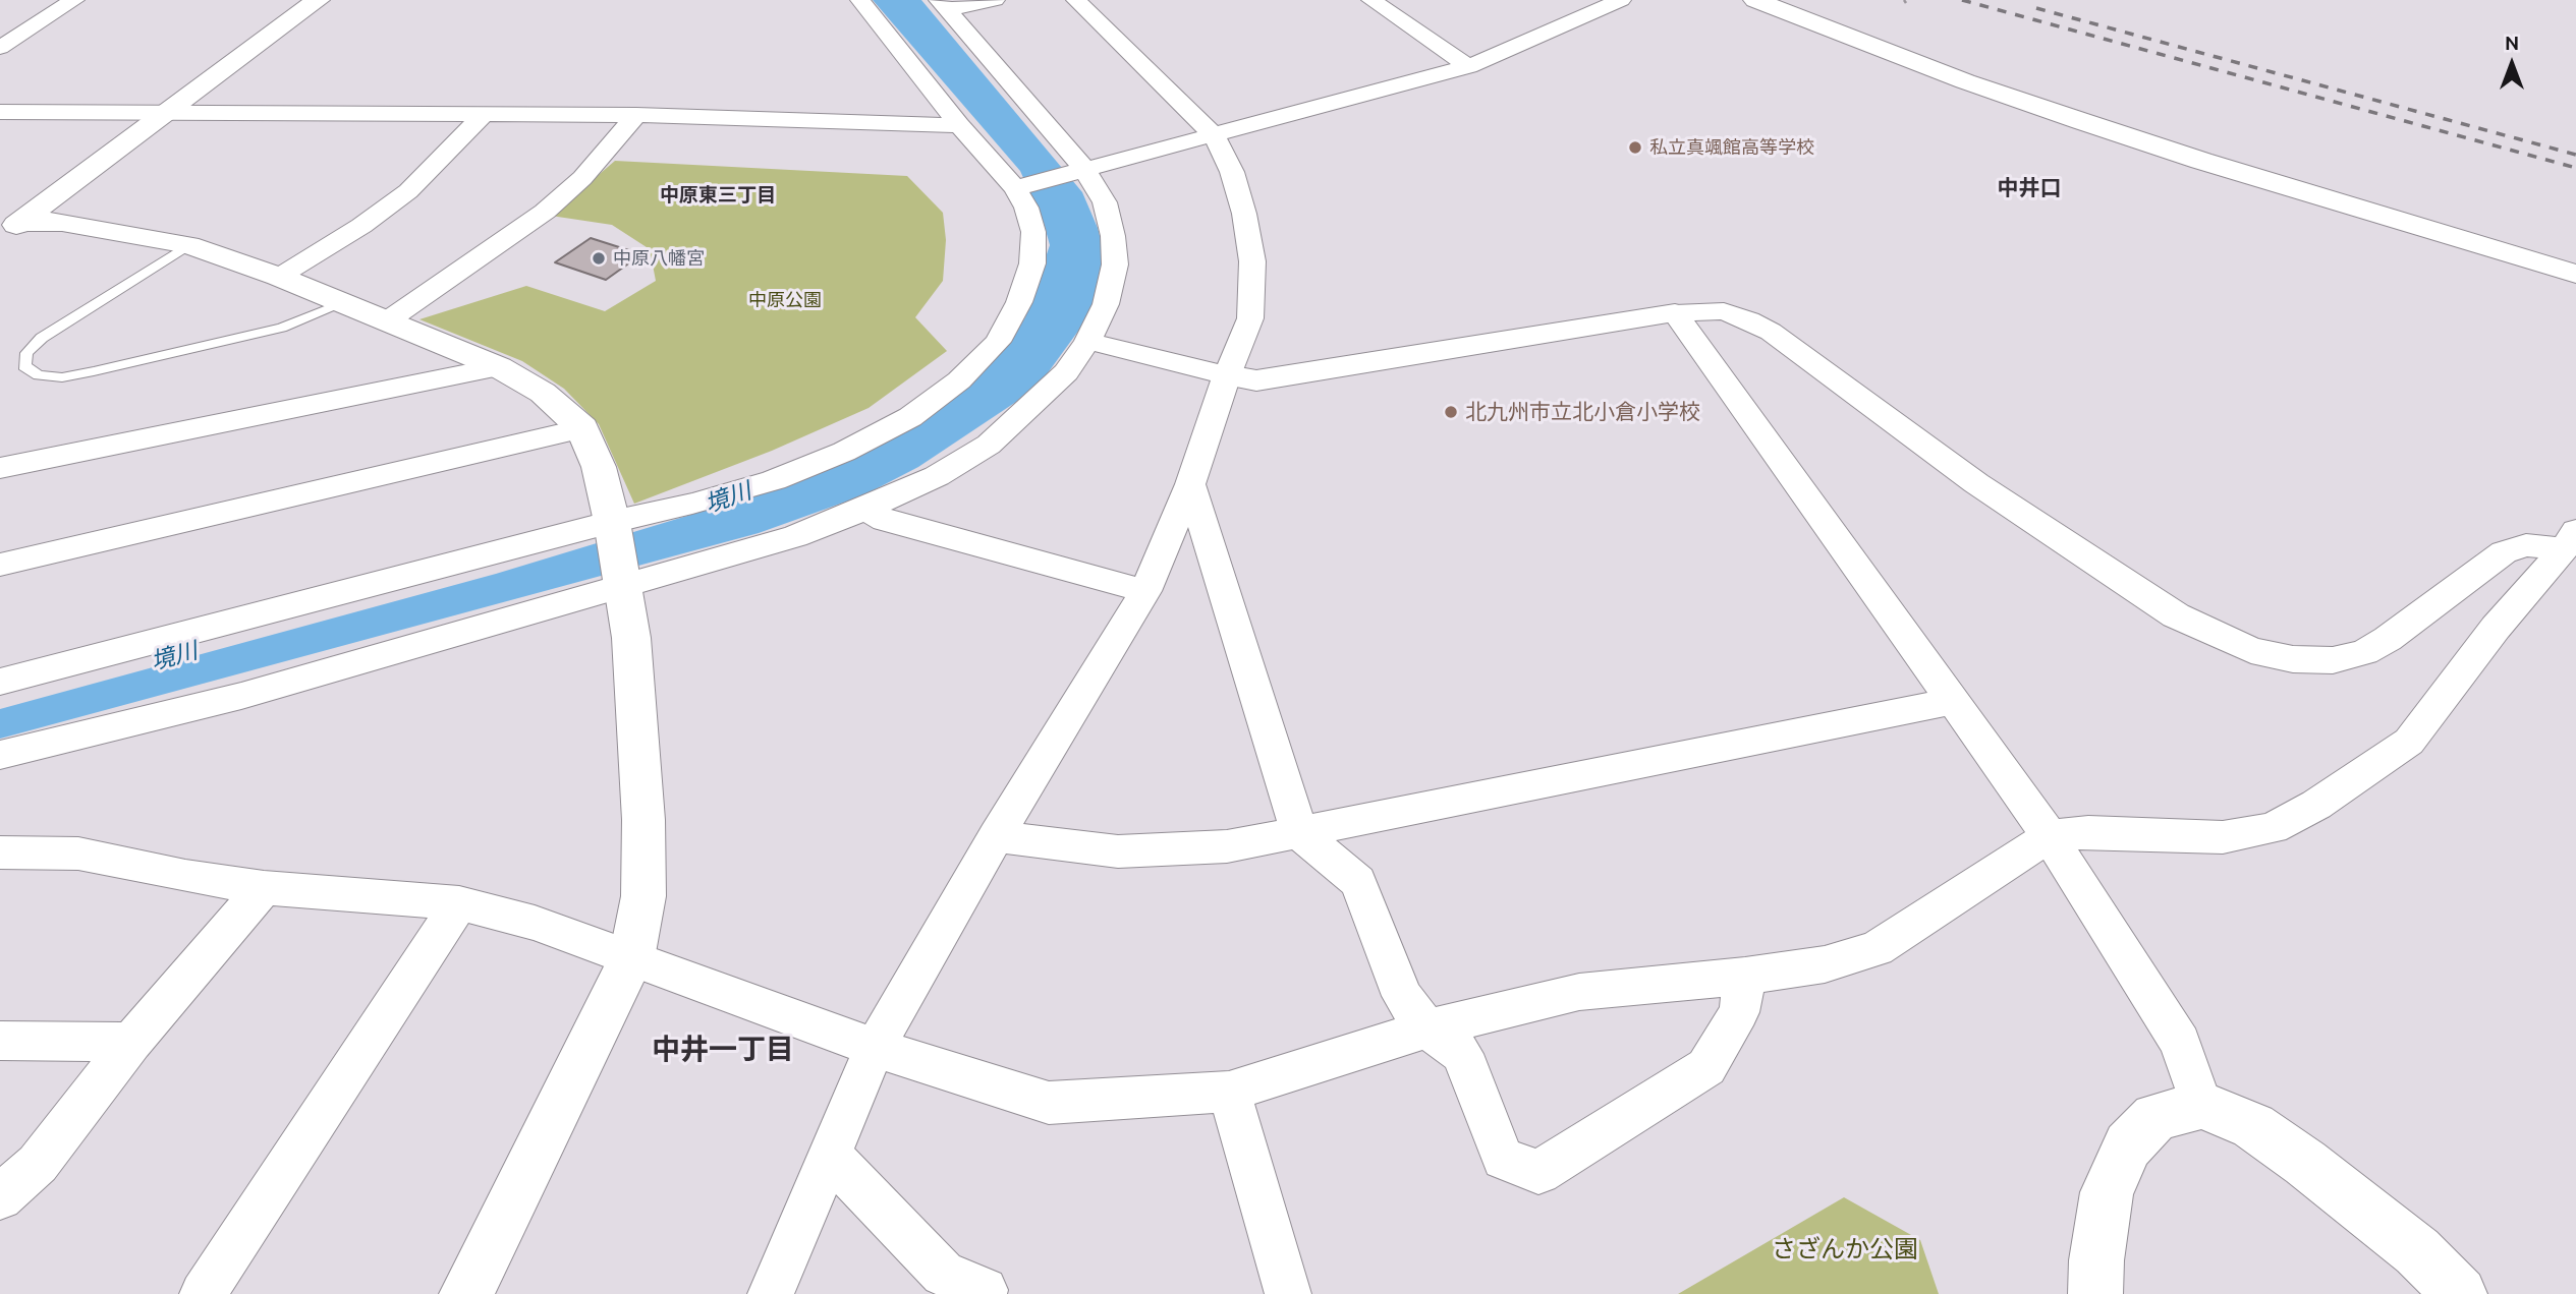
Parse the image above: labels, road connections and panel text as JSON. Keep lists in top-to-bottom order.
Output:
{
  "districts": ["中井口", "中原東三丁目", "中井一丁目"],
  "water": ["境川"],
  "parks": ["中原公園", "さざんか公園"],
  "places": ["私立真颯館高等学校", "中原八幡宮", "北九州市立北小倉小学校"],
  "north": "top"
}
